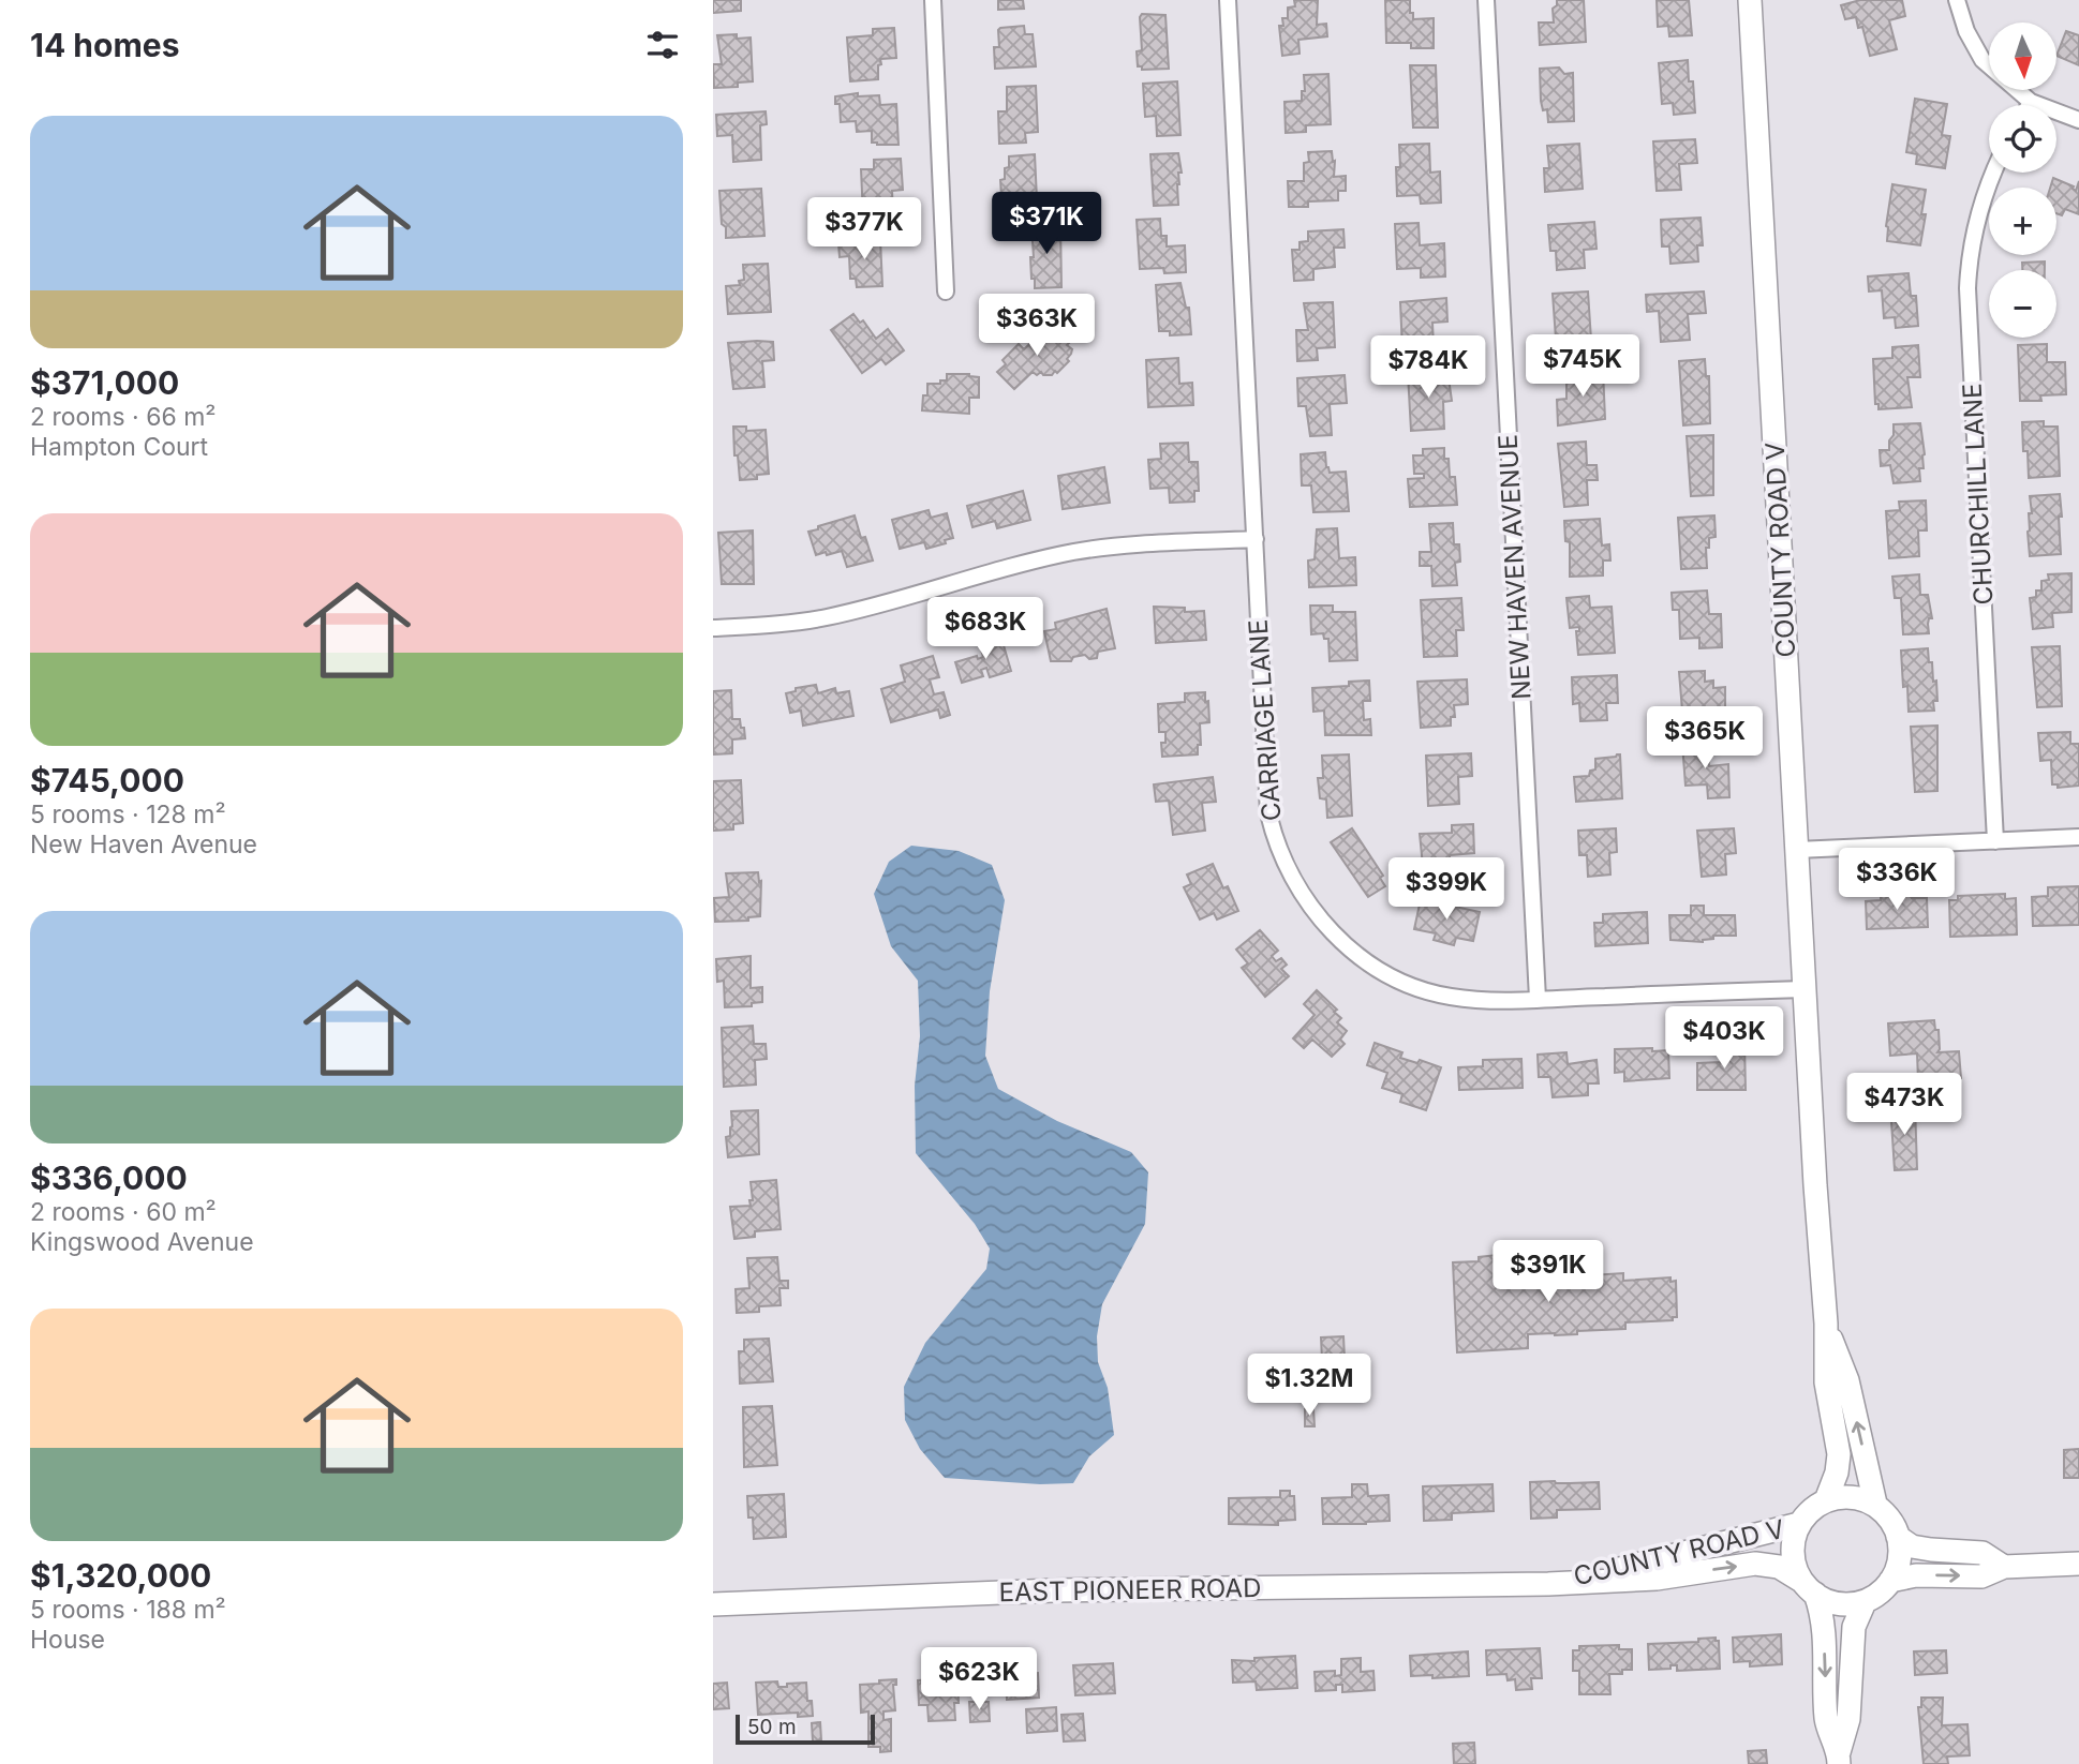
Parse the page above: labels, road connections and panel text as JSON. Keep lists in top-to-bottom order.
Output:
{
  "streets": {
    "main road": ["COUNTY ROAD V", "EAST PIONEER ROAD"],
    "street": ["CHURCHILL LANE", "NEW HAVEN AVENUE", "CARRIAGE LANE"]
  },
  "crossings": [
    ["COUNTY ROAD V", "CARRIAGE LANE"],
    ["COUNTY ROAD V", "EAST PIONEER ROAD"],
    ["NEW HAVEN AVENUE", "CARRIAGE LANE"]
  ],
  "scale_bar": "50 m",
  "north": "bottom",
  "page": {
    "heading": "14 homes",
    "map_buttons": ["+", "−"],
    "list": [
      {
        "name": "$371,000",
        "note": "2 rooms · 66 m² · Hampton Court"
      },
      {
        "name": "$745,000",
        "note": "5 rooms · 128 m² · New Haven Avenue"
      },
      {
        "name": "$336,000",
        "note": "2 rooms · 60 m² · Kingswood Avenue"
      },
      {
        "name": "$1,320,000",
        "note": "5 rooms · 188 m² · House"
      }
    ],
    "price": [
      "$371K",
      "$377K",
      "$363K",
      "$745K",
      "$784K",
      "$683K",
      "$365K",
      "$336K",
      "$399K",
      "$403K",
      "$473K",
      "$391K",
      "$1.32M",
      "$623K"
    ],
    "scale": "50 m"
  }
}
